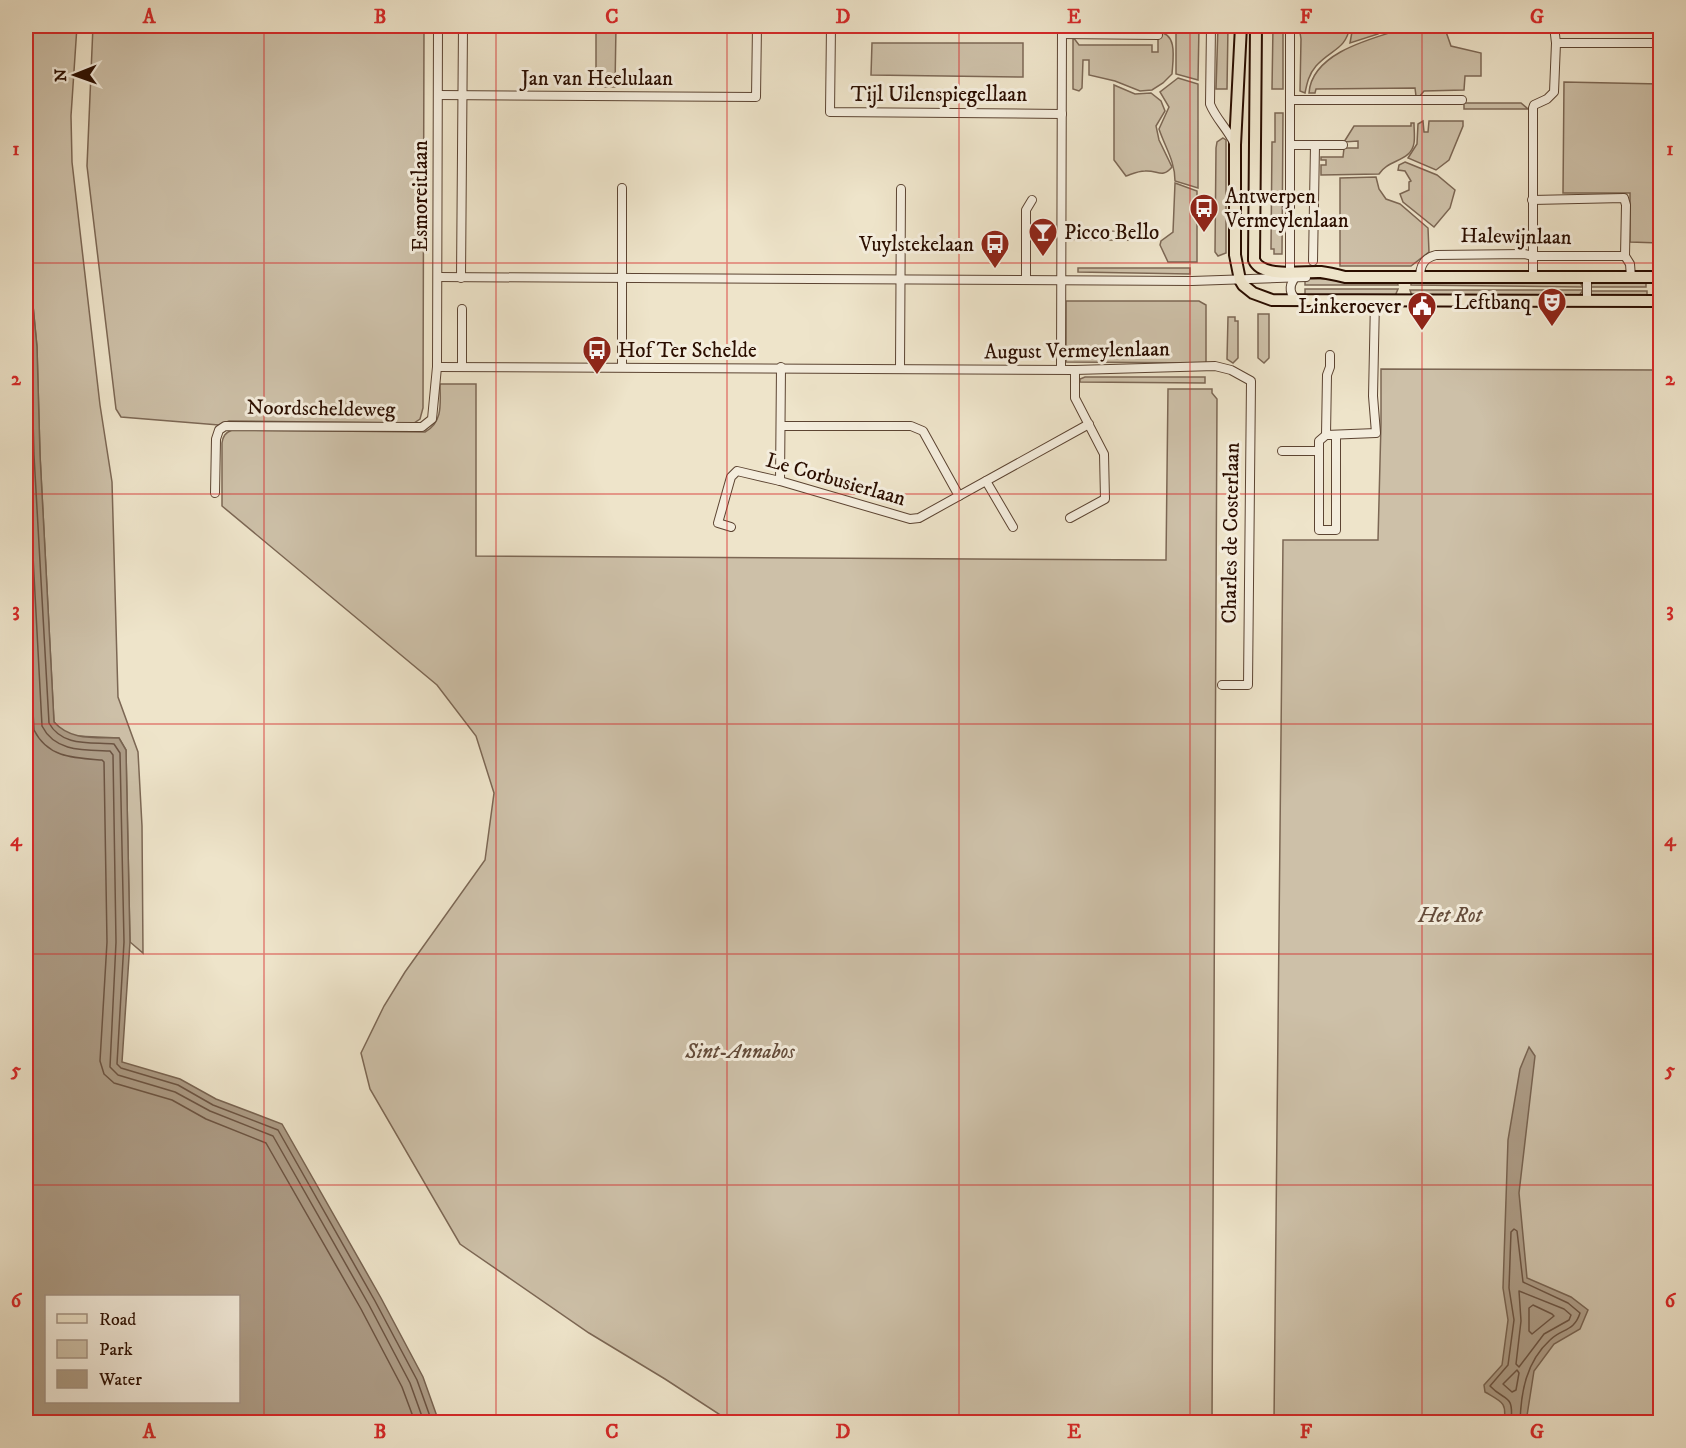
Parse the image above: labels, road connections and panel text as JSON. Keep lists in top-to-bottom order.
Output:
{
  "streets": {
    "main road": ["Halewijnlaan"],
    "street": [
      "Jan van Heelulaan",
      "Tijl Uilenspiegellaan",
      "Esmoreitlaan",
      "August Vermeylenlaan",
      "Noordscheldeweg",
      "Le Corbusierlaan",
      "Charles de Costerlaan"
    ]
  },
  "crossings": [
    ["Jan van Heelulaan", "Esmoreitlaan"],
    ["Esmoreitlaan", "August Vermeylenlaan"],
    ["Esmoreitlaan", "Noordscheldeweg"],
    ["August Vermeylenlaan", "Noordscheldeweg"],
    ["August Vermeylenlaan", "Charles de Costerlaan"]
  ],
  "parks": ["Het Rot", "Sint-Annabos"],
  "places": {
    "bus stop": ["Antwerpen Vermeylenlaan", "Vuylstekelaan", "Hof Ter Schelde"],
    "bar": ["Picco Bello"],
    "theatre": ["Leftbanq"],
    "public building": ["Linkeroever"]
  },
  "legend": ["Road", "Park", "Water"],
  "north": "left",
  "grid": {
    "columns": [
      "A",
      "B",
      "C",
      "D",
      "E",
      "F",
      "G"
    ],
    "rows": [
      "1",
      "2",
      "3",
      "4",
      "5",
      "6"
    ]
  }
}
